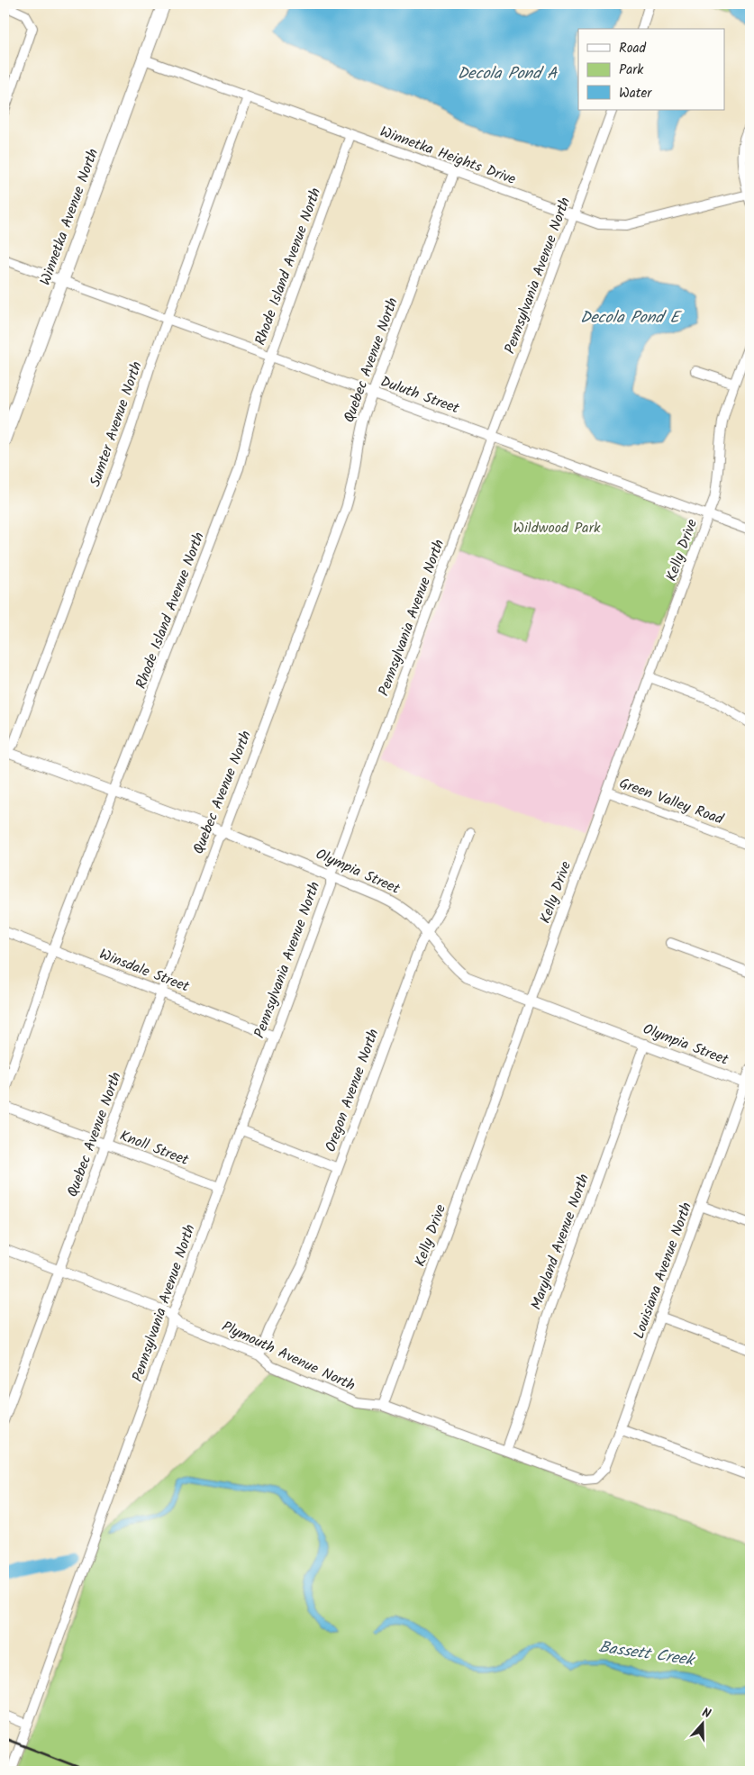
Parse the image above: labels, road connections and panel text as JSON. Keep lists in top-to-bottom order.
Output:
{
  "streets": {
    "main road": ["Winnetka Avenue North"],
    "street": [
      "Winnetka Heights Drive",
      "Rhode Island Avenue North",
      "Pennsylvania Avenue North",
      "Quebec Avenue North",
      "Duluth Street",
      "Sumter Avenue North",
      "Kelly Drive",
      "Green Valley Road",
      "Olympia Street",
      "Winsdale Street",
      "Oregon Avenue North",
      "Knoll Street",
      "Maryland Avenue North",
      "Louisiana Avenue North",
      "Plymouth Avenue North"
    ]
  },
  "crossings": [
    ["Winnetka Heights Drive", "Winnetka Avenue North"],
    ["Winnetka Heights Drive", "Rhode Island Avenue North"],
    ["Winnetka Heights Drive", "Pennsylvania Avenue North"],
    ["Winnetka Heights Drive", "Quebec Avenue North"],
    ["Winnetka Heights Drive", "Sumter Avenue North"],
    ["Winnetka Avenue North", "Duluth Street"],
    ["Rhode Island Avenue North", "Duluth Street"],
    ["Rhode Island Avenue North", "Olympia Street"],
    ["Rhode Island Avenue North", "Winsdale Street"],
    ["Pennsylvania Avenue North", "Duluth Street"],
    ["Pennsylvania Avenue North", "Olympia Street"],
    ["Pennsylvania Avenue North", "Winsdale Street"],
    ["Pennsylvania Avenue North", "Knoll Street"],
    ["Pennsylvania Avenue North", "Plymouth Avenue North"],
    ["Quebec Avenue North", "Duluth Street"],
    ["Quebec Avenue North", "Olympia Street"],
    ["Quebec Avenue North", "Winsdale Street"],
    ["Quebec Avenue North", "Knoll Street"],
    ["Quebec Avenue North", "Plymouth Avenue North"],
    ["Duluth Street", "Sumter Avenue North"],
    ["Duluth Street", "Kelly Drive"],
    ["Sumter Avenue North", "Olympia Street"],
    ["Kelly Drive", "Green Valley Road"],
    ["Kelly Drive", "Olympia Street"],
    ["Kelly Drive", "Plymouth Avenue North"],
    ["Olympia Street", "Oregon Avenue North"],
    ["Olympia Street", "Maryland Avenue North"],
    ["Olympia Street", "Louisiana Avenue North"],
    ["Oregon Avenue North", "Plymouth Avenue North"],
    ["Maryland Avenue North", "Plymouth Avenue North"],
    ["Louisiana Avenue North", "Plymouth Avenue North"]
  ],
  "water": ["Decola Pond A", "Decola Pond E", "Bassett Creek"],
  "parks": ["Wildwood Park"],
  "legend": ["Road", "Park", "Water"],
  "north": "top"
}
